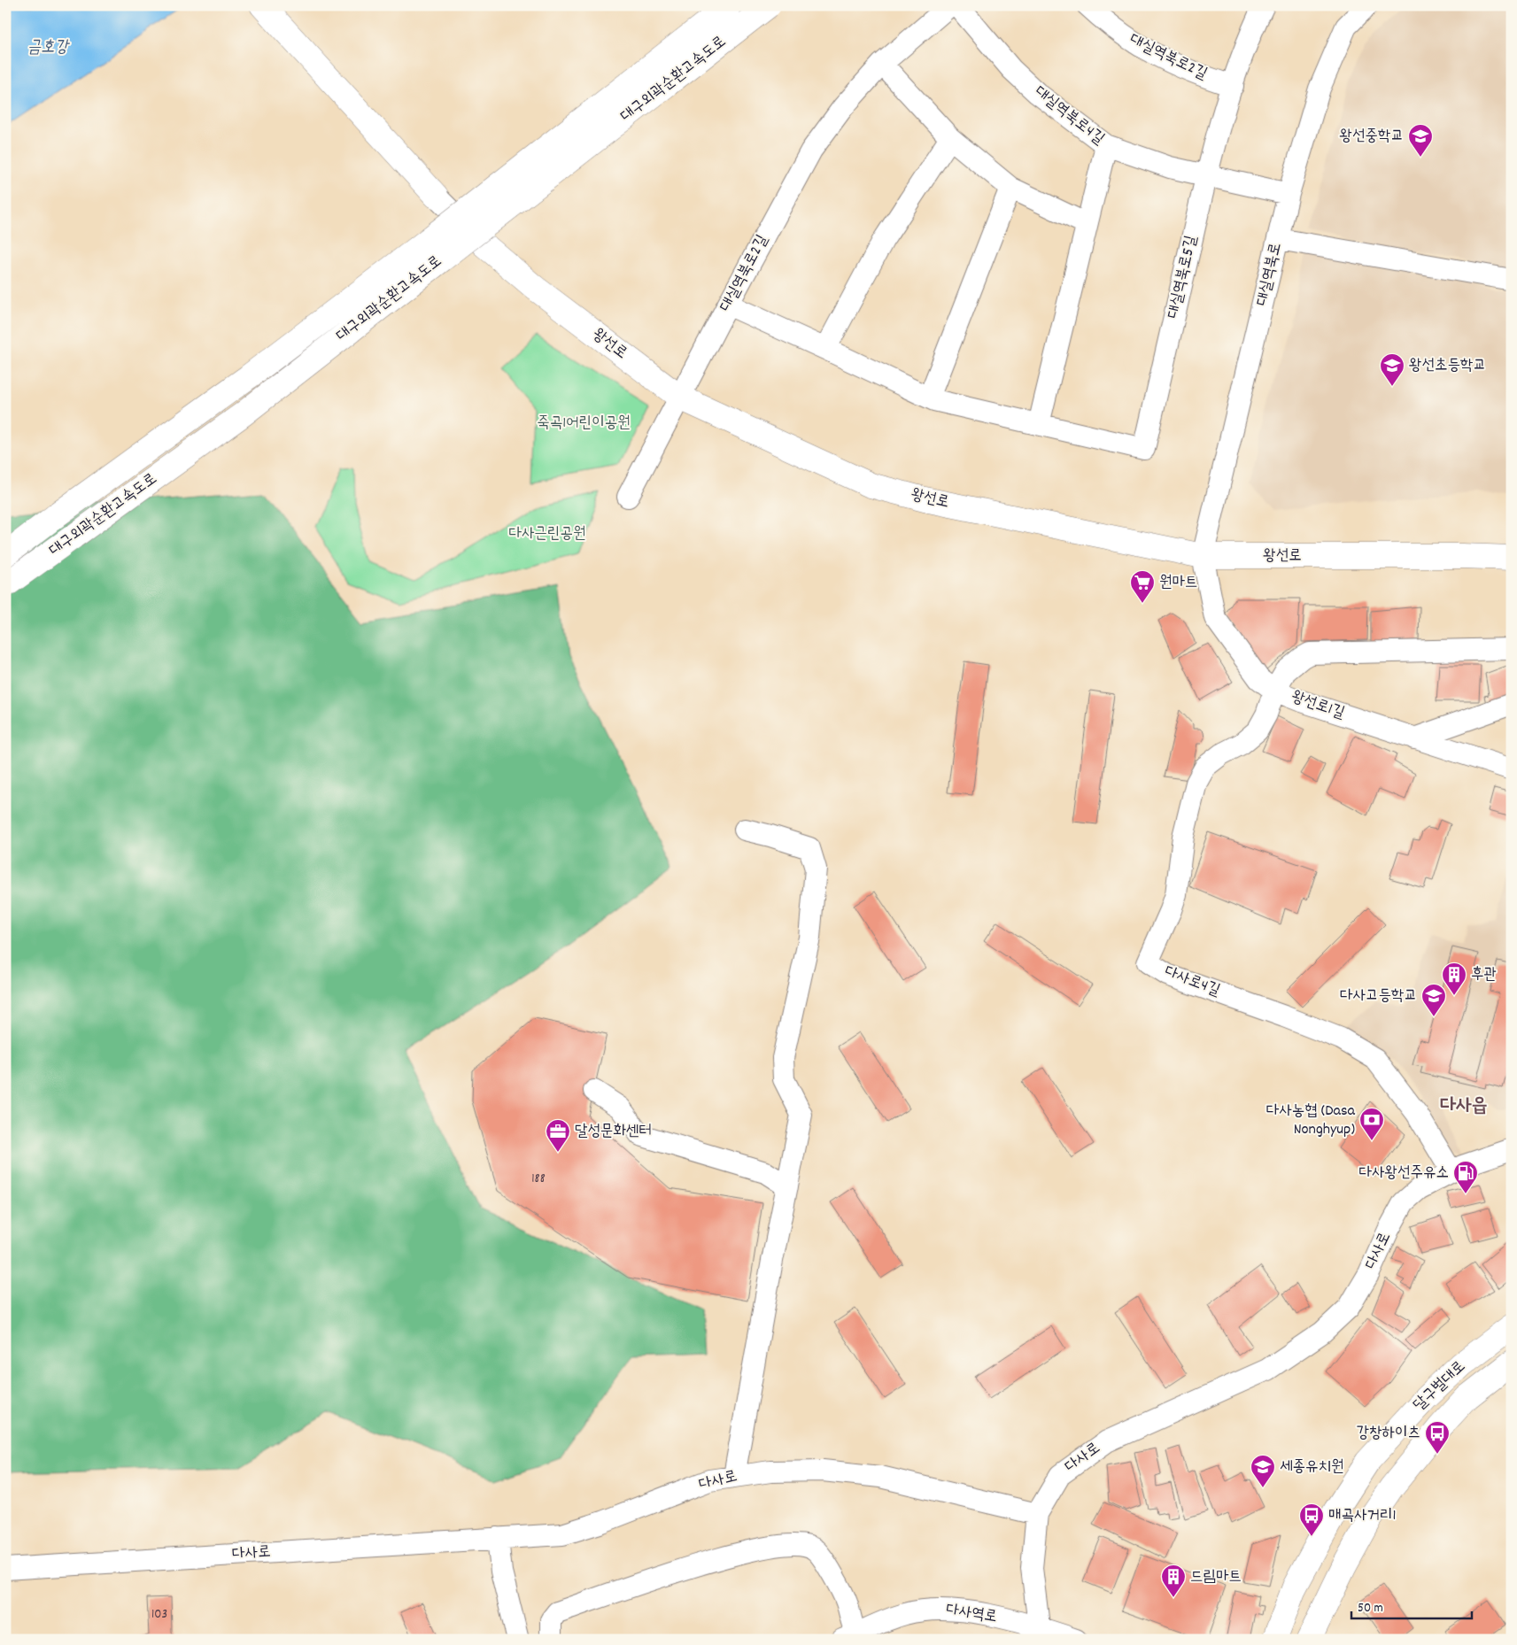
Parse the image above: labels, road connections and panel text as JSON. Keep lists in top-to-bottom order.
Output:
{
  "streets": {
    "main road": ["대구외곽순환고속도로", "왕선로", "달구벌대로"],
    "street": [
      "대실역북로2길",
      "대실역북로4길",
      "대실역북로",
      "대실역북로5길",
      "왕선로1길",
      "다사로4길",
      "다사로",
      "다사역로"
    ]
  },
  "crossings": [
    ["대실역북로2길", "대실역북로5길"],
    ["대실역북로2길", "왕선로"],
    ["대실역북로4길", "대실역북로"],
    ["대실역북로4길", "대실역북로5길"],
    ["대실역북로", "왕선로"],
    ["대실역북로", "왕선로1길"],
    ["왕선로", "왕선로1길"],
    ["왕선로1길", "다사로4길"],
    ["다사로4길", "다사로"]
  ],
  "districts": ["다사읍"],
  "water": ["금호강"],
  "parks": ["죽곡1어린이공원", "다사근린공원"],
  "places": {
    "school or university": [
      "왕선중학교",
      "왕선초등학교",
      "다사고등학교",
      "세종유치원"
    ],
    "supermarket": ["원마트"],
    "building": ["후관", "드림마트"],
    "bank": ["다사농협 (Dasa Nonghyup)"],
    "office": ["달성문화센터"],
    "fuel station": ["다사왕선주유소"],
    "bus stop": ["강창하이츠", "매곡사거리1"]
  },
  "house_numbers": ["188", "103"],
  "scale_bar": "50 m"
}
